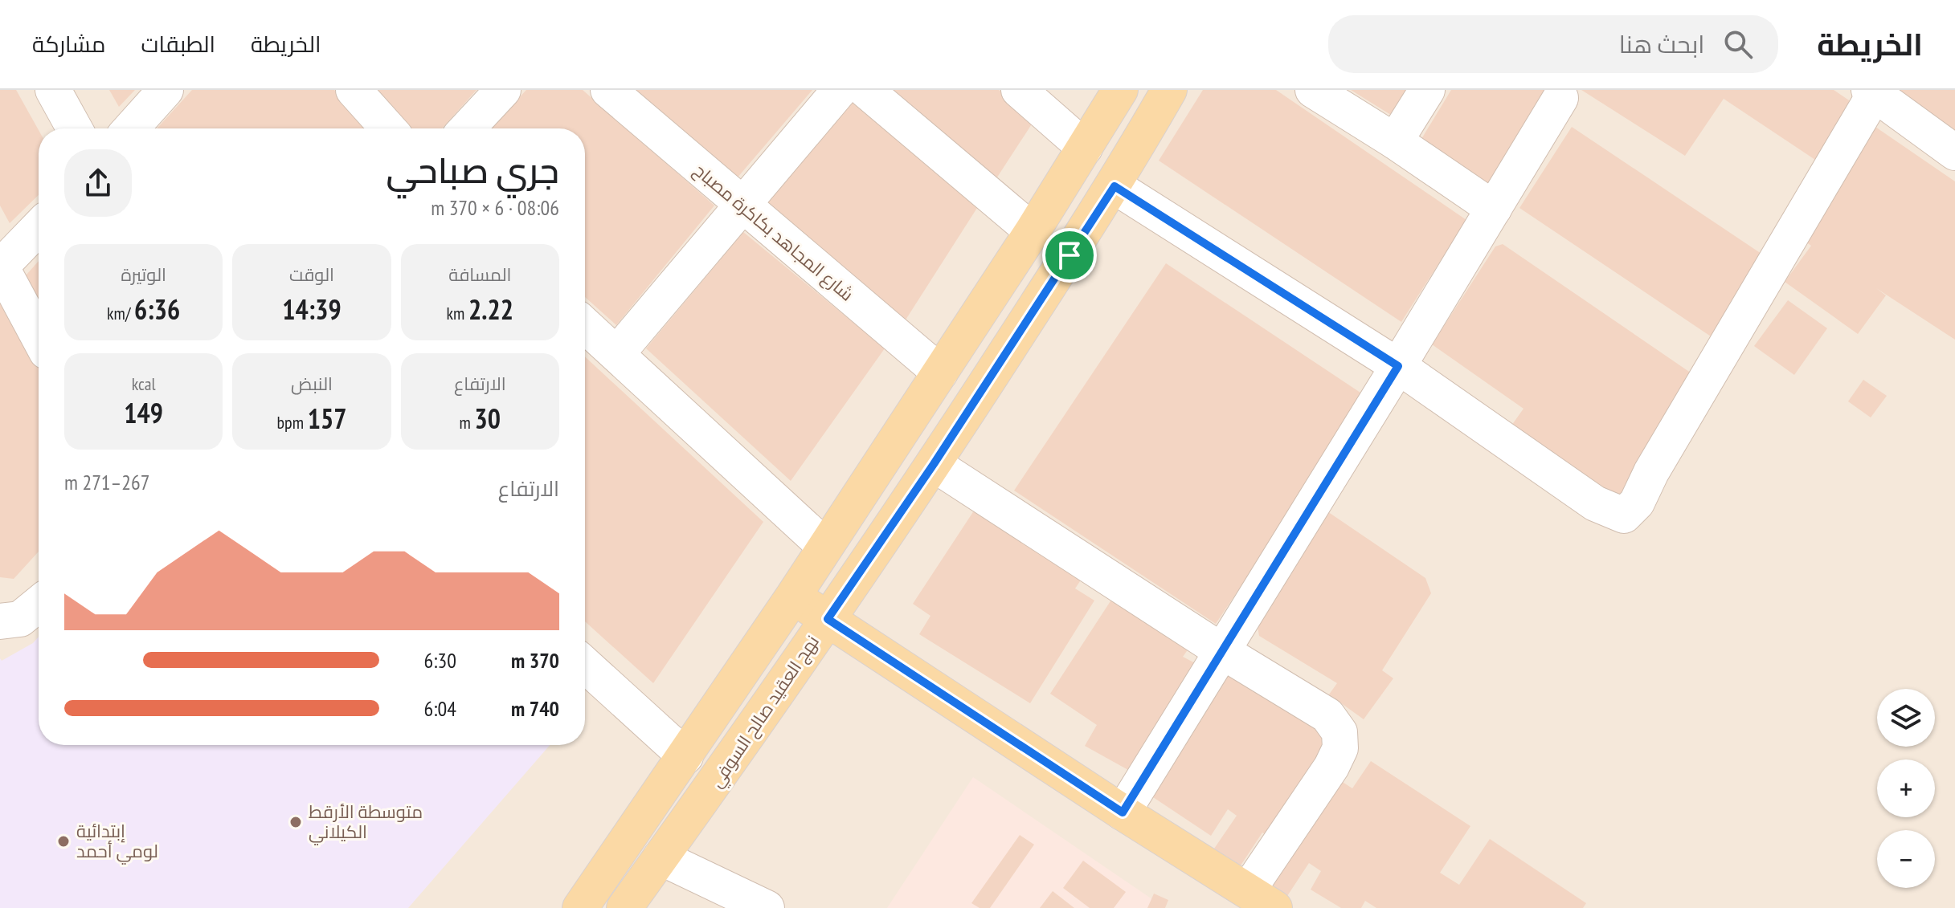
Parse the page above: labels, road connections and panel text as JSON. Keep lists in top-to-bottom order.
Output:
{
  "streets": {
    "main road": ["نهج العقيد صالح السوفي"],
    "street": ["شارع المجاهد بكاكرة مصباح"]
  },
  "places": ["متوسطة الأرقط الكيلاني", "إبتدائية لومي أحمد"],
  "page": {
    "header": "الخريطة",
    "search": "ابحث هنا",
    "nav": ["الخريطة", "الطبقات", "مشاركة"],
    "heading": ["جري صباحي", "08:06 · 6 × 370 m"],
    "stats": [
      ["المسافة", "2.22 km"],
      ["الوقت", "14:39"],
      ["الوتيرة", "6:36 /km"],
      ["الارتفاع", "30 m"],
      ["النبض", "157 bpm"],
      ["kcal", "149"]
    ],
    "chart": ["الارتفاع", "267–271 m"],
    "list": [
      {
        "name": "370 m",
        "note": "6:30"
      },
      {
        "name": "740 m",
        "note": "6:04"
      }
    ],
    "map_buttons": ["+", "−"]
  }
}
